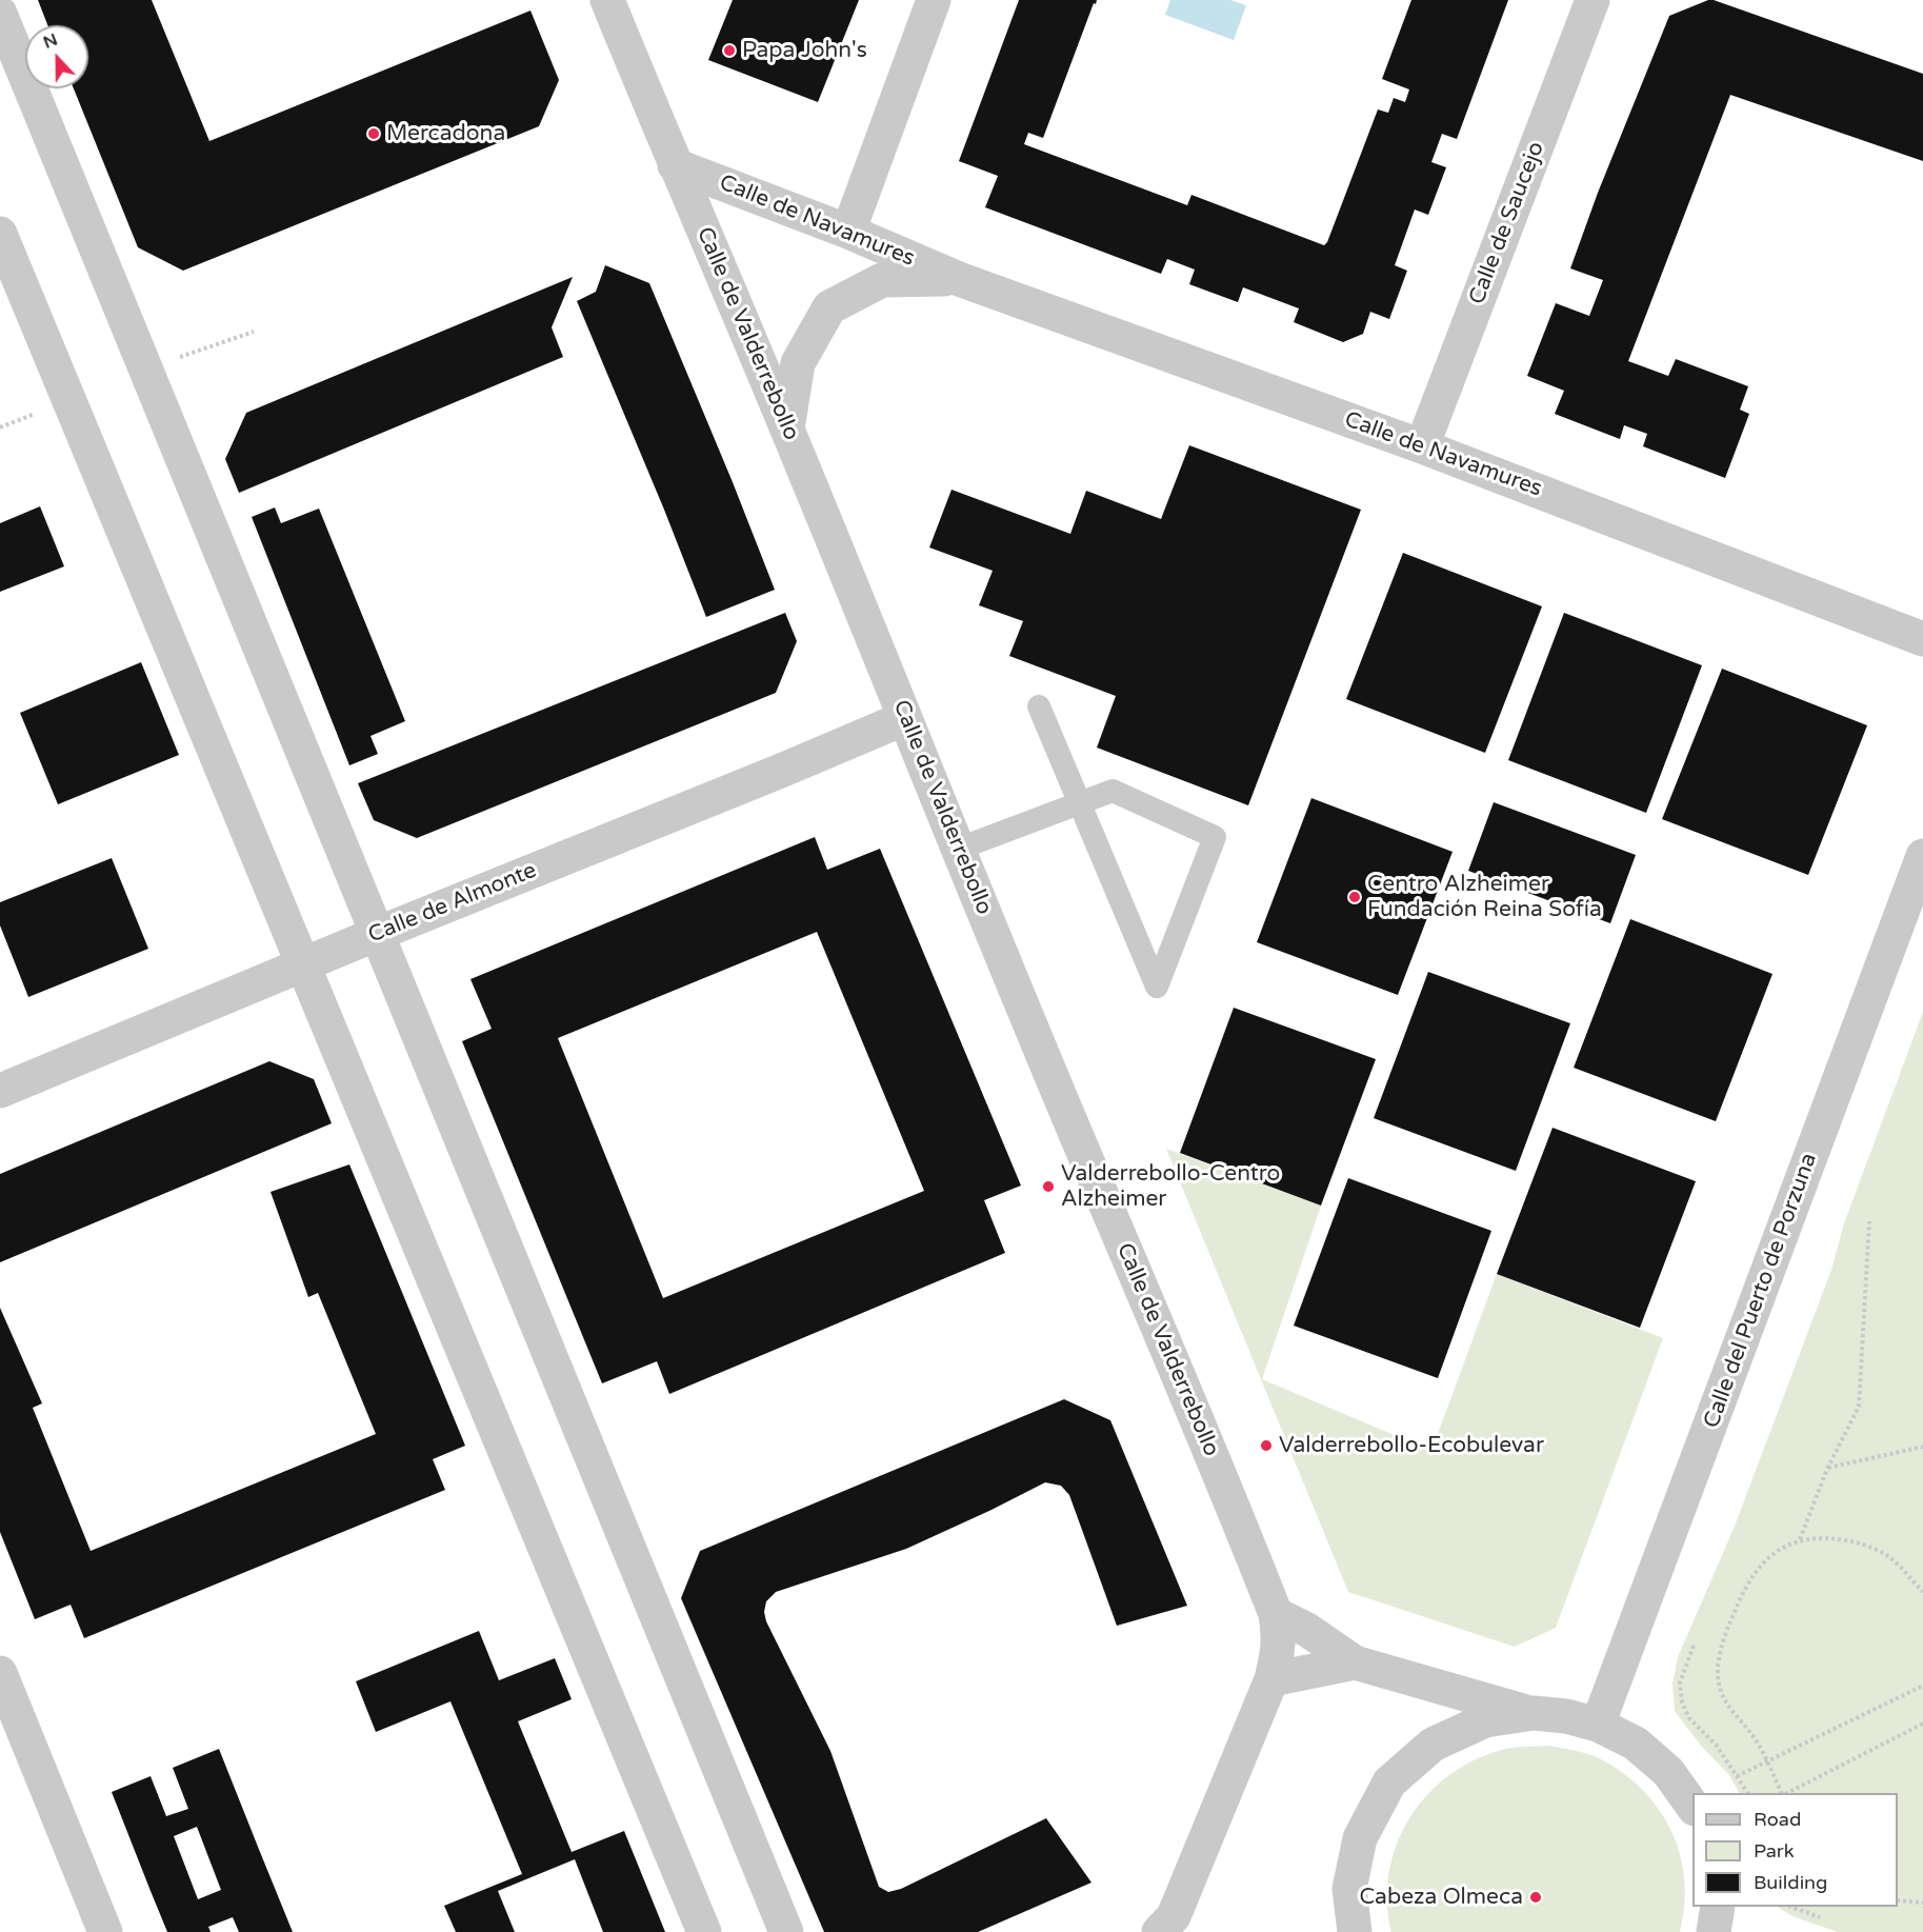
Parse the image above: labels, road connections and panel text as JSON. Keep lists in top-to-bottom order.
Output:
{
  "streets": {
    "street": [
      "Calle de Navamures",
      "Calle de Saucejo",
      "Calle de Valderrebollo",
      "Calle de Almonte",
      "Calle del Puerto de Porzuna"
    ]
  },
  "crossings": [
    ["Calle de Navamures", "Calle de Saucejo"],
    ["Calle de Navamures", "Calle de Valderrebollo"],
    ["Calle de Valderrebollo", "Calle de Almonte"]
  ],
  "places": [
    "Papa John's",
    "Mercadona",
    "Centro Alzheimer Fundación Reina Sofía",
    "Valderrebollo-Centro Alzheimer",
    "Valderrebollo-Ecobulevar",
    "Cabeza Olmeca"
  ],
  "legend": ["Road", "Park", "Building"],
  "north": "top"
}
